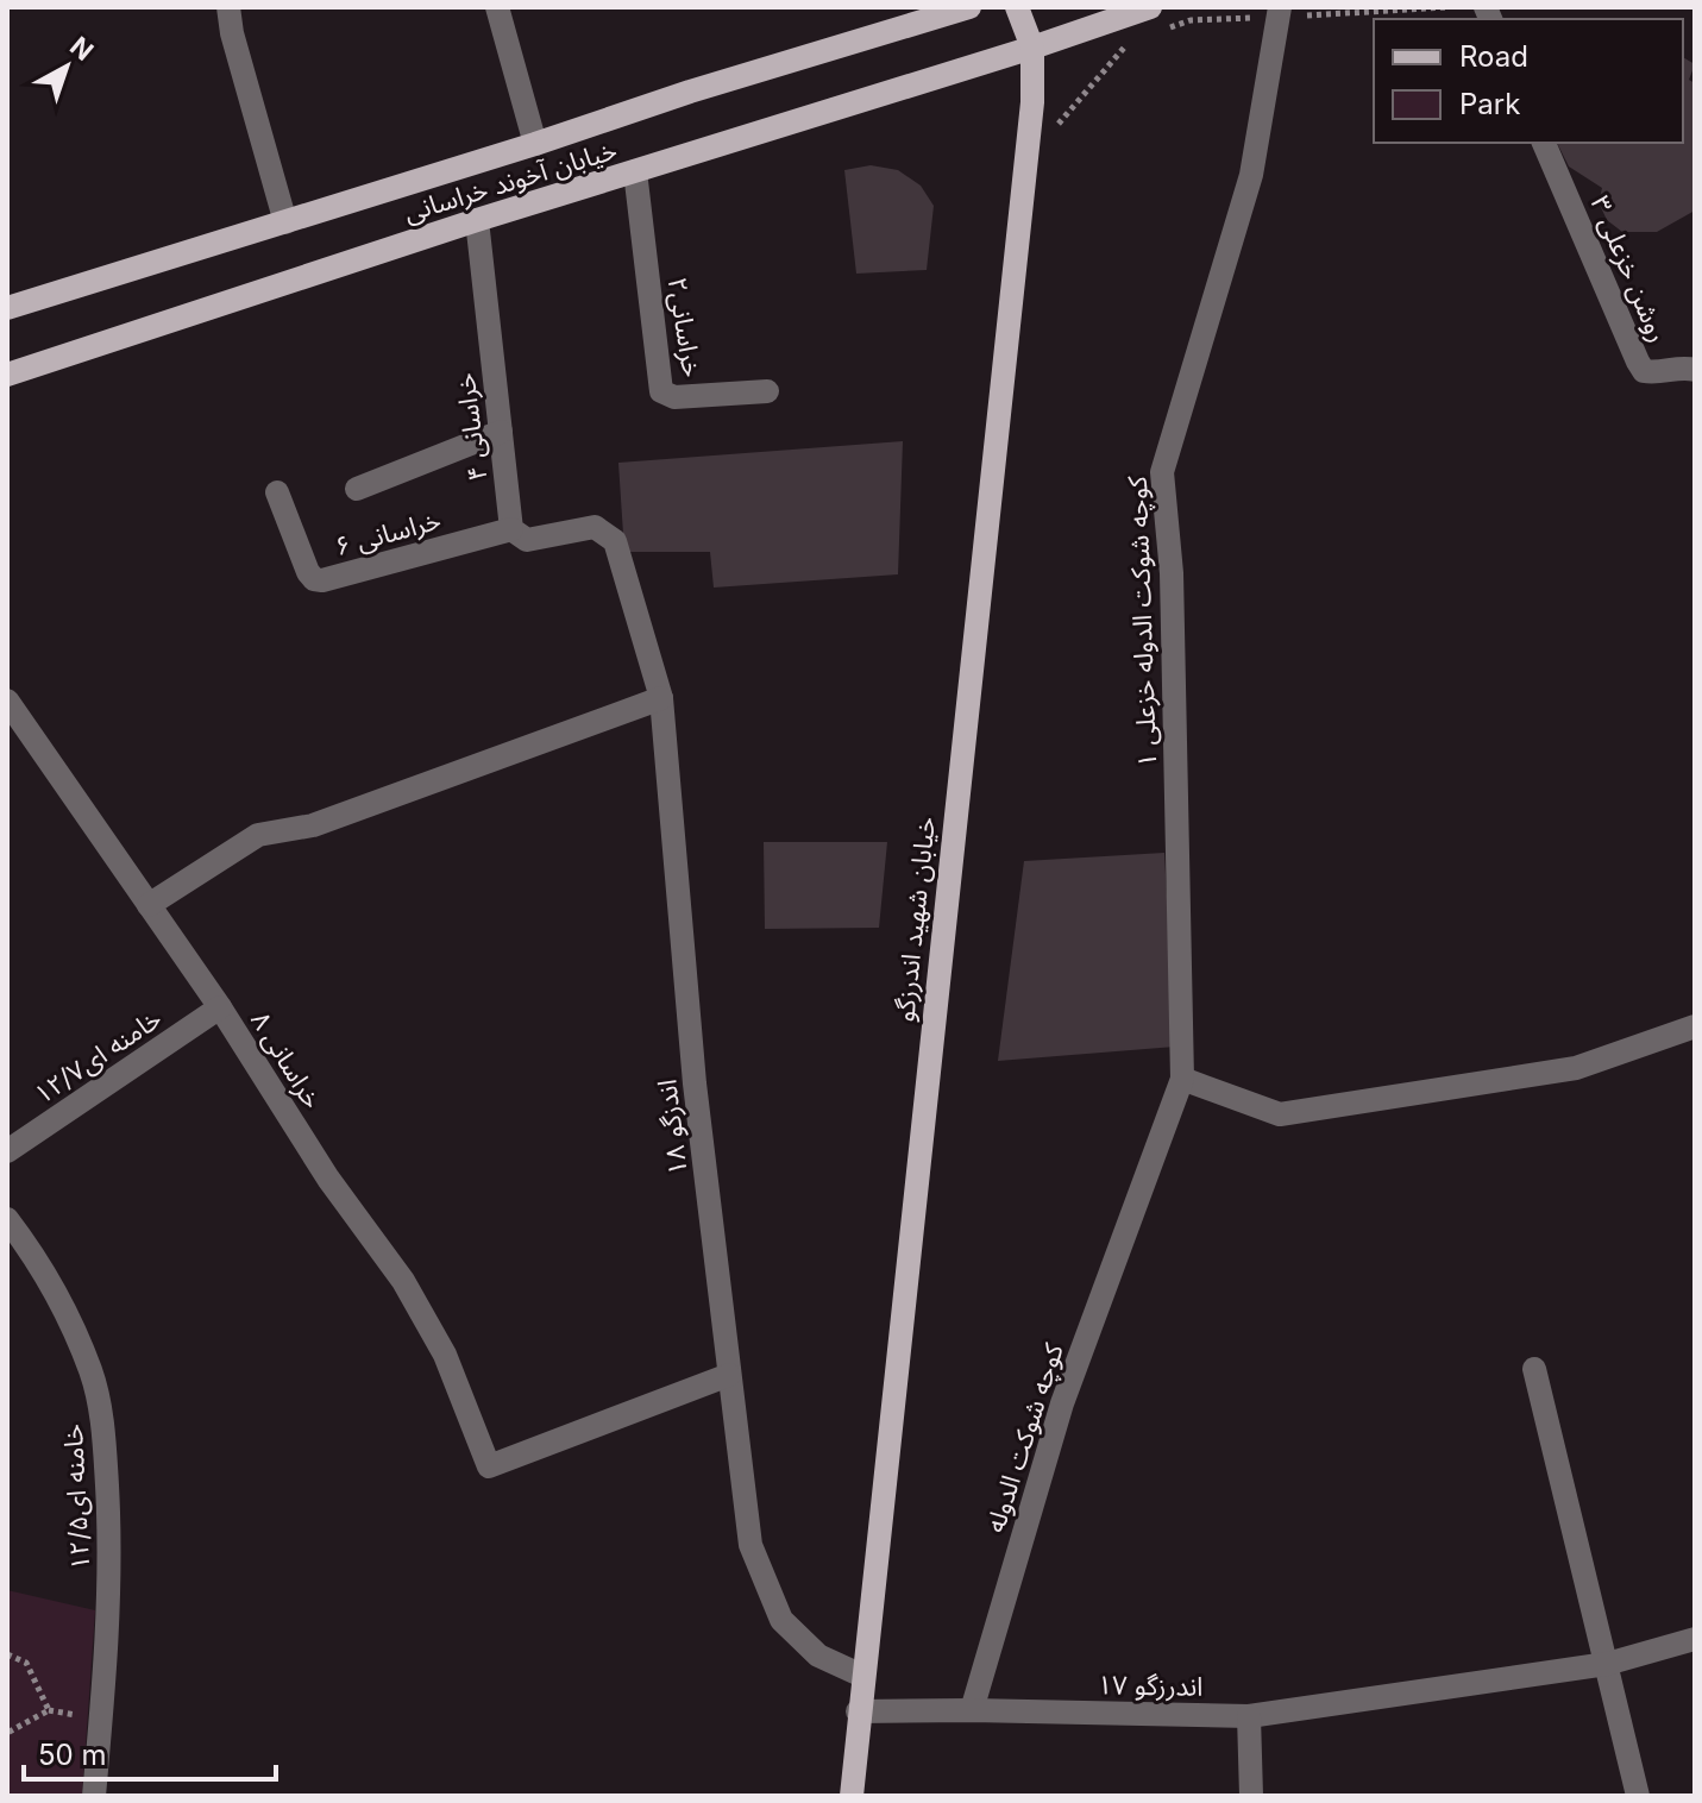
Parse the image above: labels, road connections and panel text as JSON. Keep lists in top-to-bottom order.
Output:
{
  "streets": {
    "main road": ["خیابان آخوند خراسانی", "خیابان شهید اندرزگو"],
    "street": [
      "روشن خزعلی ۳",
      "خراسانی۲",
      "خراسانی ۴",
      "خراسانی ۶",
      "کوچه شوکت الدوله خزعلی ۱",
      "خامنه ای۱۲/۷",
      "خراسانی ۸",
      "اندزگو ۱۸",
      "کوچه شوکت الدوله",
      "خامنه ای۱۲/۵",
      "اندرزگو ۱۷"
    ]
  },
  "crossings": [
    ["خیابان آخوند خراسانی", "خراسانی۲"],
    ["خیابان آخوند خراسانی", "خراسانی ۴"],
    ["خیابان آخوند خراسانی", "خیابان شهید اندرزگو"],
    ["خراسانی ۴", "خراسانی ۶"],
    ["خراسانی ۴", "اندزگو ۱۸"],
    ["خراسانی ۶", "اندزگو ۱۸"],
    ["کوچه شوکت الدوله خزعلی ۱", "کوچه شوکت الدوله"],
    ["خیابان شهید اندرزگو", "اندزگو ۱۸"],
    ["خامنه ای۱۲/۷", "خراسانی ۸"],
    ["خراسانی ۸", "اندزگو ۱۸"],
    ["کوچه شوکت الدوله", "اندرزگو ۱۷"]
  ],
  "legend": ["Road", "Park"],
  "scale_bar": "50 m",
  "north": "top right"
}
